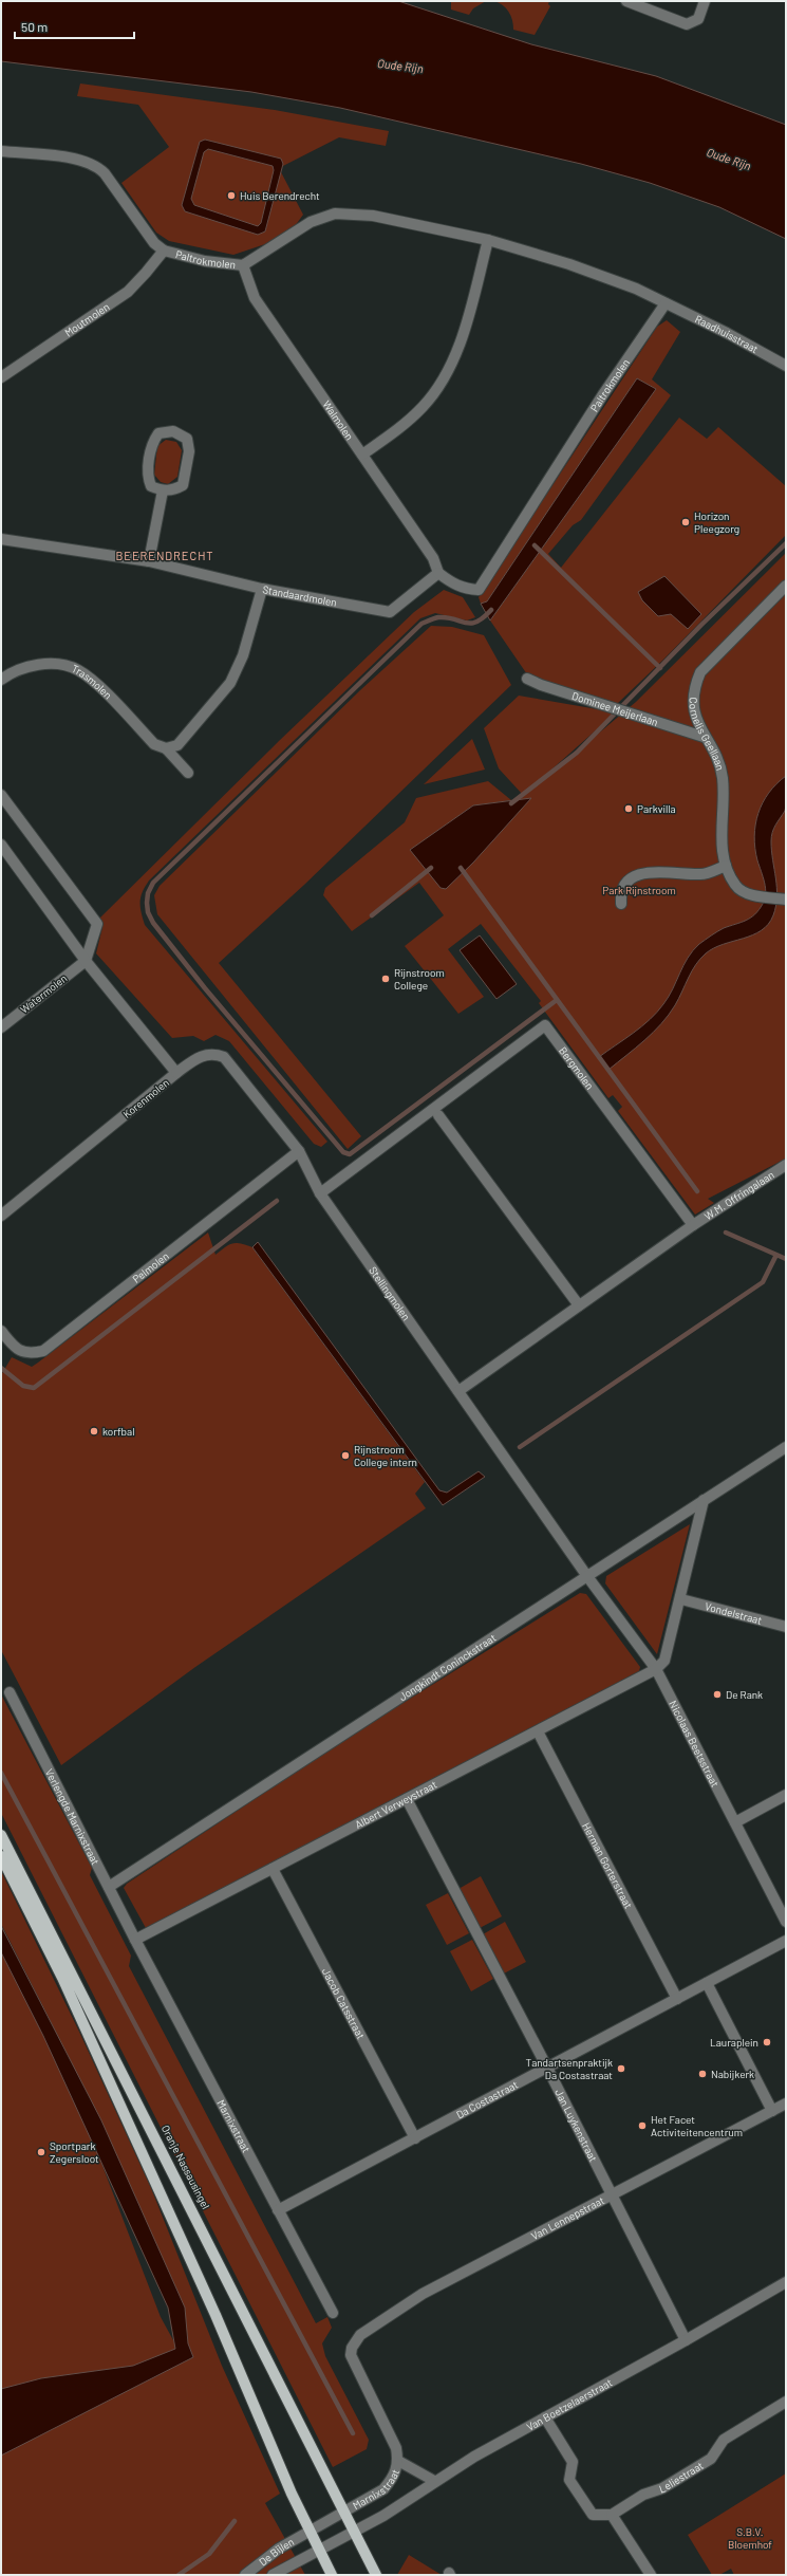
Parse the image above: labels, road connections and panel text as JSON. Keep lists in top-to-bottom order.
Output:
{
  "streets": {
    "main road": ["Oranje Nassausingel"],
    "street": [
      "Paltrokmolen",
      "Moutmolen",
      "Raadhuisstraat",
      "Walmolen",
      "Standaardmolen",
      "Trasmolen",
      "Dominee Meijerlaan",
      "Cornelis Geellaan",
      "Watermolen",
      "Bergmolen",
      "Korenmolen",
      "W.M. Offringalaan",
      "Pelmolen",
      "Stellingmolen",
      "Vondelstraat",
      "Jongkindt Coninckstraat",
      "Nicolaas Beetsstraat",
      "Albert Verweystraat",
      "Verlengde Marnixstraat",
      "Herman Gorterstraat",
      "Jacob Catsstraat",
      "Da Costastraat",
      "Jan Luykenstraat",
      "Marnixstraat",
      "Van Lennepstraat",
      "Van Boetzelaerstraat",
      "Leliestraat",
      "De Bijlen"
    ]
  },
  "crossings": [
    ["Paltrokmolen", "Moutmolen"],
    ["Paltrokmolen", "Raadhuisstraat"],
    ["Paltrokmolen", "Walmolen"],
    ["Paltrokmolen", "Standaardmolen"],
    ["Walmolen", "Standaardmolen"],
    ["Dominee Meijerlaan", "Cornelis Geellaan"],
    ["Watermolen", "Korenmolen"],
    ["Bergmolen", "W.M. Offringalaan"],
    ["Bergmolen", "Stellingmolen"],
    ["Korenmolen", "Stellingmolen"],
    ["Pelmolen", "Stellingmolen"],
    ["Stellingmolen", "Jongkindt Coninckstraat"],
    ["Stellingmolen", "Nicolaas Beetsstraat"],
    ["Jongkindt Coninckstraat", "Nicolaas Beetsstraat"],
    ["Jongkindt Coninckstraat", "Verlengde Marnixstraat"],
    ["Nicolaas Beetsstraat", "Albert Verweystraat"],
    ["Albert Verweystraat", "Verlengde Marnixstraat"],
    ["Albert Verweystraat", "Herman Gorterstraat"],
    ["Albert Verweystraat", "Jacob Catsstraat"],
    ["Albert Verweystraat", "Jan Luykenstraat"],
    ["Albert Verweystraat", "Marnixstraat"],
    ["Verlengde Marnixstraat", "Marnixstraat"],
    ["Herman Gorterstraat", "Da Costastraat"],
    ["Jacob Catsstraat", "Da Costastraat"],
    ["Da Costastraat", "Jan Luykenstraat"],
    ["Da Costastraat", "Marnixstraat"],
    ["Jan Luykenstraat", "Van Lennepstraat"],
    ["Jan Luykenstraat", "Van Boetzelaerstraat"],
    ["Marnixstraat", "Oranje Nassausingel"],
    ["Marnixstraat", "Van Lennepstraat"],
    ["Marnixstraat", "Van Boetzelaerstraat"],
    ["Oranje Nassausingel", "Van Boetzelaerstraat"]
  ],
  "districts": ["BEERENDRECHT"],
  "water": ["Oude Rijn"],
  "parks": ["Park Rijnstroom", "S.B.V. Bloemhof"],
  "places": [
    "Huis Berendrecht",
    "Horizon Pleegzorg",
    "Parkvilla",
    "Rijnstroom College",
    "korfbal",
    "Rijnstroom College intern",
    "De Rank",
    "Lauraplein",
    "Tandartsenpraktijk Da Costastraat",
    "Nabijkerk",
    "Het Facet Activiteitencentrum",
    "Sportpark Zegersloot"
  ],
  "scale_bar": "50 m"
}
